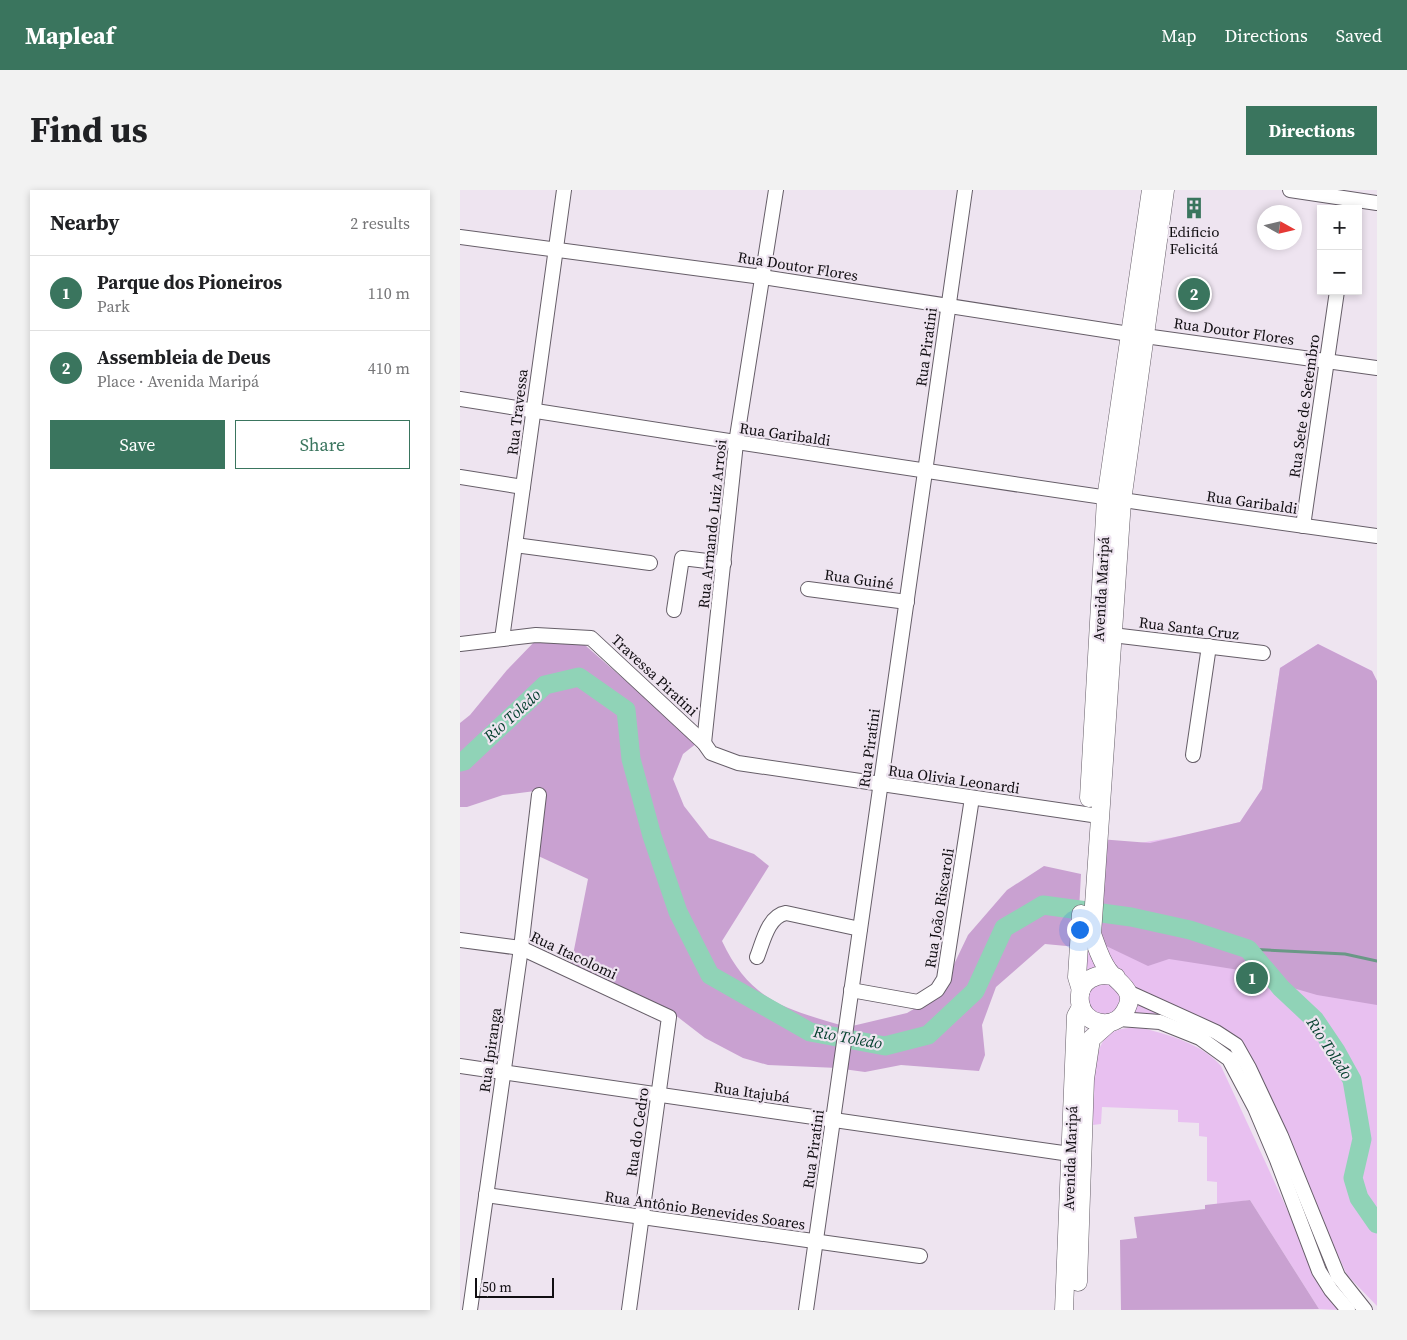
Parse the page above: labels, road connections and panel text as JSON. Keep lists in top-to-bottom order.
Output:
{
  "streets": {
    "main road": ["Avenida Maripá"],
    "street": [
      "Rua Doutor Flores",
      "Rua Piratini",
      "Rua Sete de Setembro",
      "Rua Travessa",
      "Rua Garibaldi",
      "Rua Armando Luiz Arrosi",
      "Rua Guiné",
      "Rua Santa Cruz",
      "Travessa Piratini",
      "Rua Olivia Leonardi",
      "Rua João Riscaroli",
      "Rua Itacolomi",
      "Rua Ipiranga",
      "Rua Itajubá",
      "Rua do Cedro",
      "Rua Antônio Benevides Soares"
    ]
  },
  "crossings": [
    ["Rua Doutor Flores", "Rua Piratini"],
    ["Rua Doutor Flores", "Rua Sete de Setembro"],
    ["Rua Doutor Flores", "Rua Travessa"],
    ["Rua Doutor Flores", "Rua Armando Luiz Arrosi"],
    ["Rua Doutor Flores", "Avenida Maripá"],
    ["Rua Piratini", "Rua Garibaldi"],
    ["Rua Piratini", "Rua Guiné"],
    ["Rua Piratini", "Rua Olivia Leonardi"],
    ["Rua Piratini", "Rua João Riscaroli"],
    ["Rua Piratini", "Rua Itajubá"],
    ["Rua Piratini", "Rua Antônio Benevides Soares"],
    ["Rua Sete de Setembro", "Rua Garibaldi"],
    ["Rua Travessa", "Rua Garibaldi"],
    ["Rua Travessa", "Travessa Piratini"],
    ["Rua Garibaldi", "Rua Armando Luiz Arrosi"],
    ["Rua Garibaldi", "Avenida Maripá"],
    ["Rua Armando Luiz Arrosi", "Travessa Piratini"],
    ["Rua Armando Luiz Arrosi", "Rua Olivia Leonardi"],
    ["Avenida Maripá", "Rua Santa Cruz"],
    ["Avenida Maripá", "Rua Olivia Leonardi"],
    ["Avenida Maripá", "Rua Itajubá"],
    ["Travessa Piratini", "Rua Olivia Leonardi"],
    ["Rua Olivia Leonardi", "Rua João Riscaroli"],
    ["Rua Itacolomi", "Rua Ipiranga"],
    ["Rua Itacolomi", "Rua do Cedro"],
    ["Rua Ipiranga", "Rua Itajubá"],
    ["Rua Ipiranga", "Rua Antônio Benevides Soares"],
    ["Rua Itajubá", "Rua do Cedro"],
    ["Rua do Cedro", "Rua Antônio Benevides Soares"]
  ],
  "water": ["Rio Toledo"],
  "places": {
    "building": ["Edificio Felicitá"]
  },
  "scale_bar": "50 m",
  "north": "right",
  "page": {
    "header": "Mapleaf",
    "nav": ["Map", "Directions", "Saved"],
    "title": "Find us",
    "buttons": [
      "Directions",
      ["Save", "Share"]
    ],
    "heading": ["Nearby", "2 results"],
    "map_buttons": ["+", "−"],
    "list": [
      {
        "mark": "1",
        "name": "Parque dos Pioneiros",
        "note": "Park",
        "value": "110 m"
      },
      {
        "mark": "2",
        "name": "Assembleia de Deus",
        "note": "Place · Avenida Maripá",
        "value": "410 m"
      }
    ],
    "pins": ["2", "1"],
    "scale": "50 m"
  }
}
